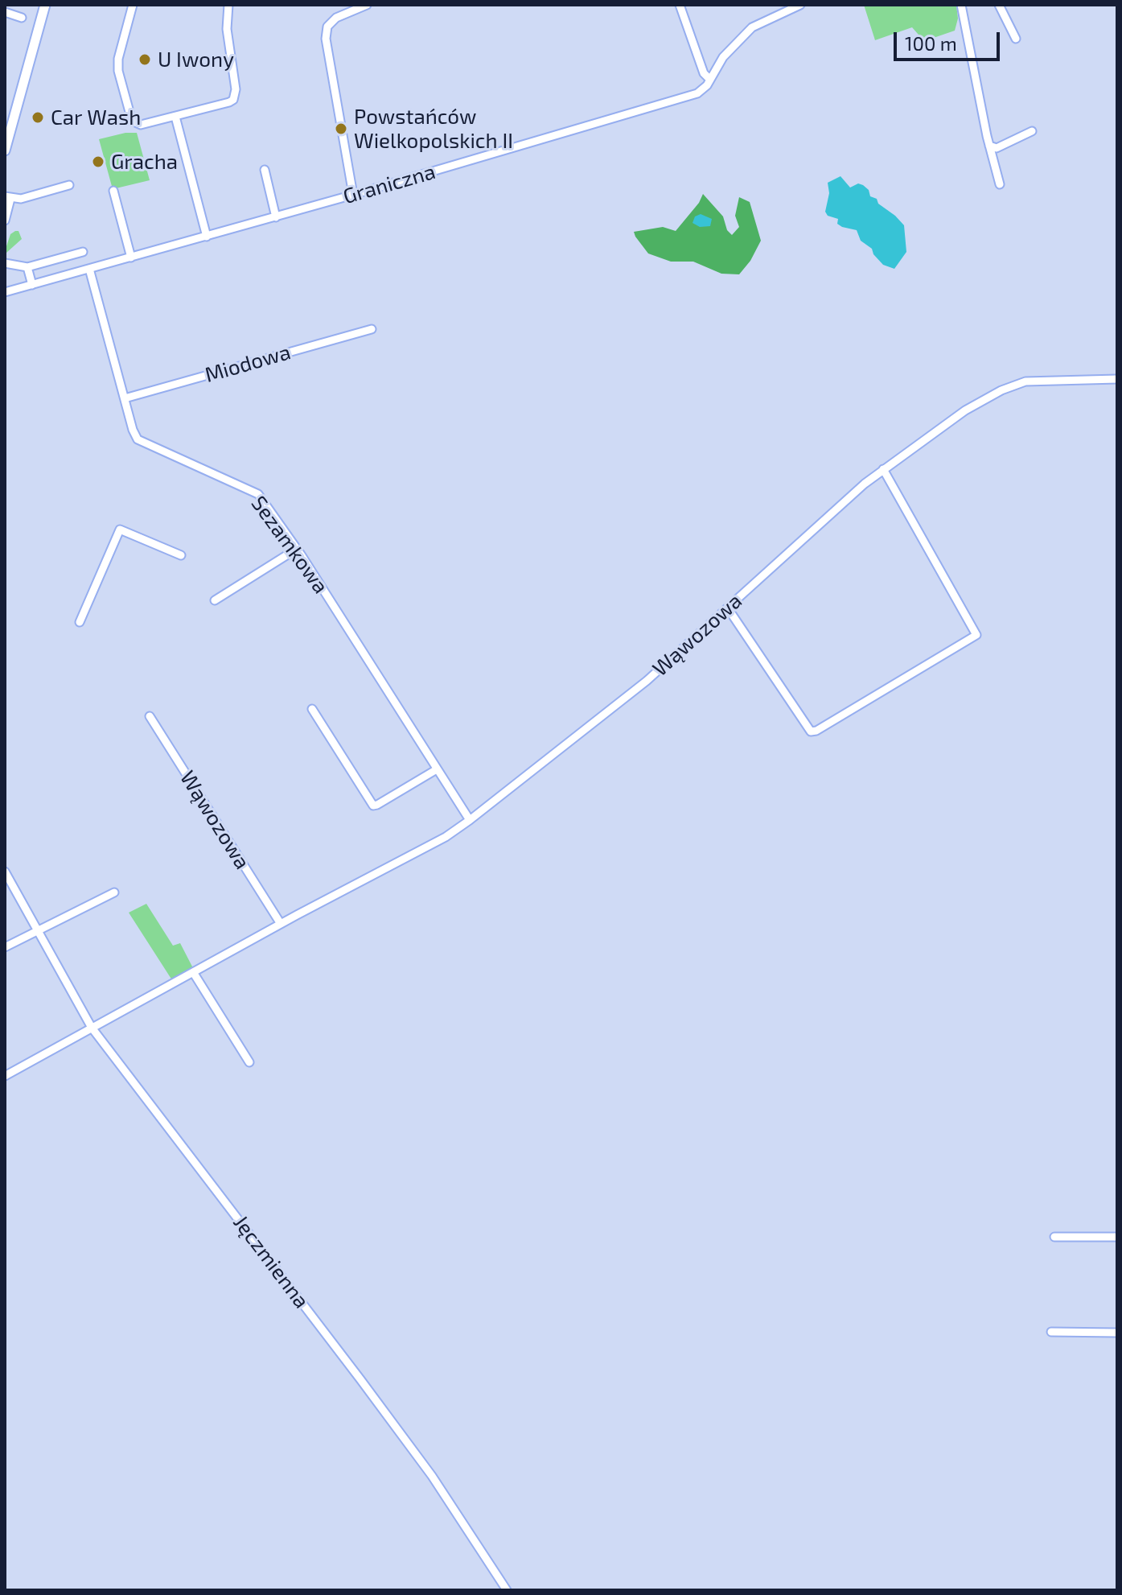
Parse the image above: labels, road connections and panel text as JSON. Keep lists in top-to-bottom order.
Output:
{
  "streets": {
    "street": [
      "Graniczna",
      "Miodowa",
      "Sezamkowa",
      "Wąwozowa",
      "Jęczmienna"
    ]
  },
  "crossings": [
    ["Graniczna", "Sezamkowa"],
    ["Miodowa", "Sezamkowa"],
    ["Sezamkowa", "Wąwozowa"],
    ["Wąwozowa", "Jęczmienna"]
  ],
  "places": [
    "U Iwony",
    "Car Wash",
    "Powstańców Wielkopolskich II",
    "Gracha"
  ],
  "scale_bar": "100 m"
}
